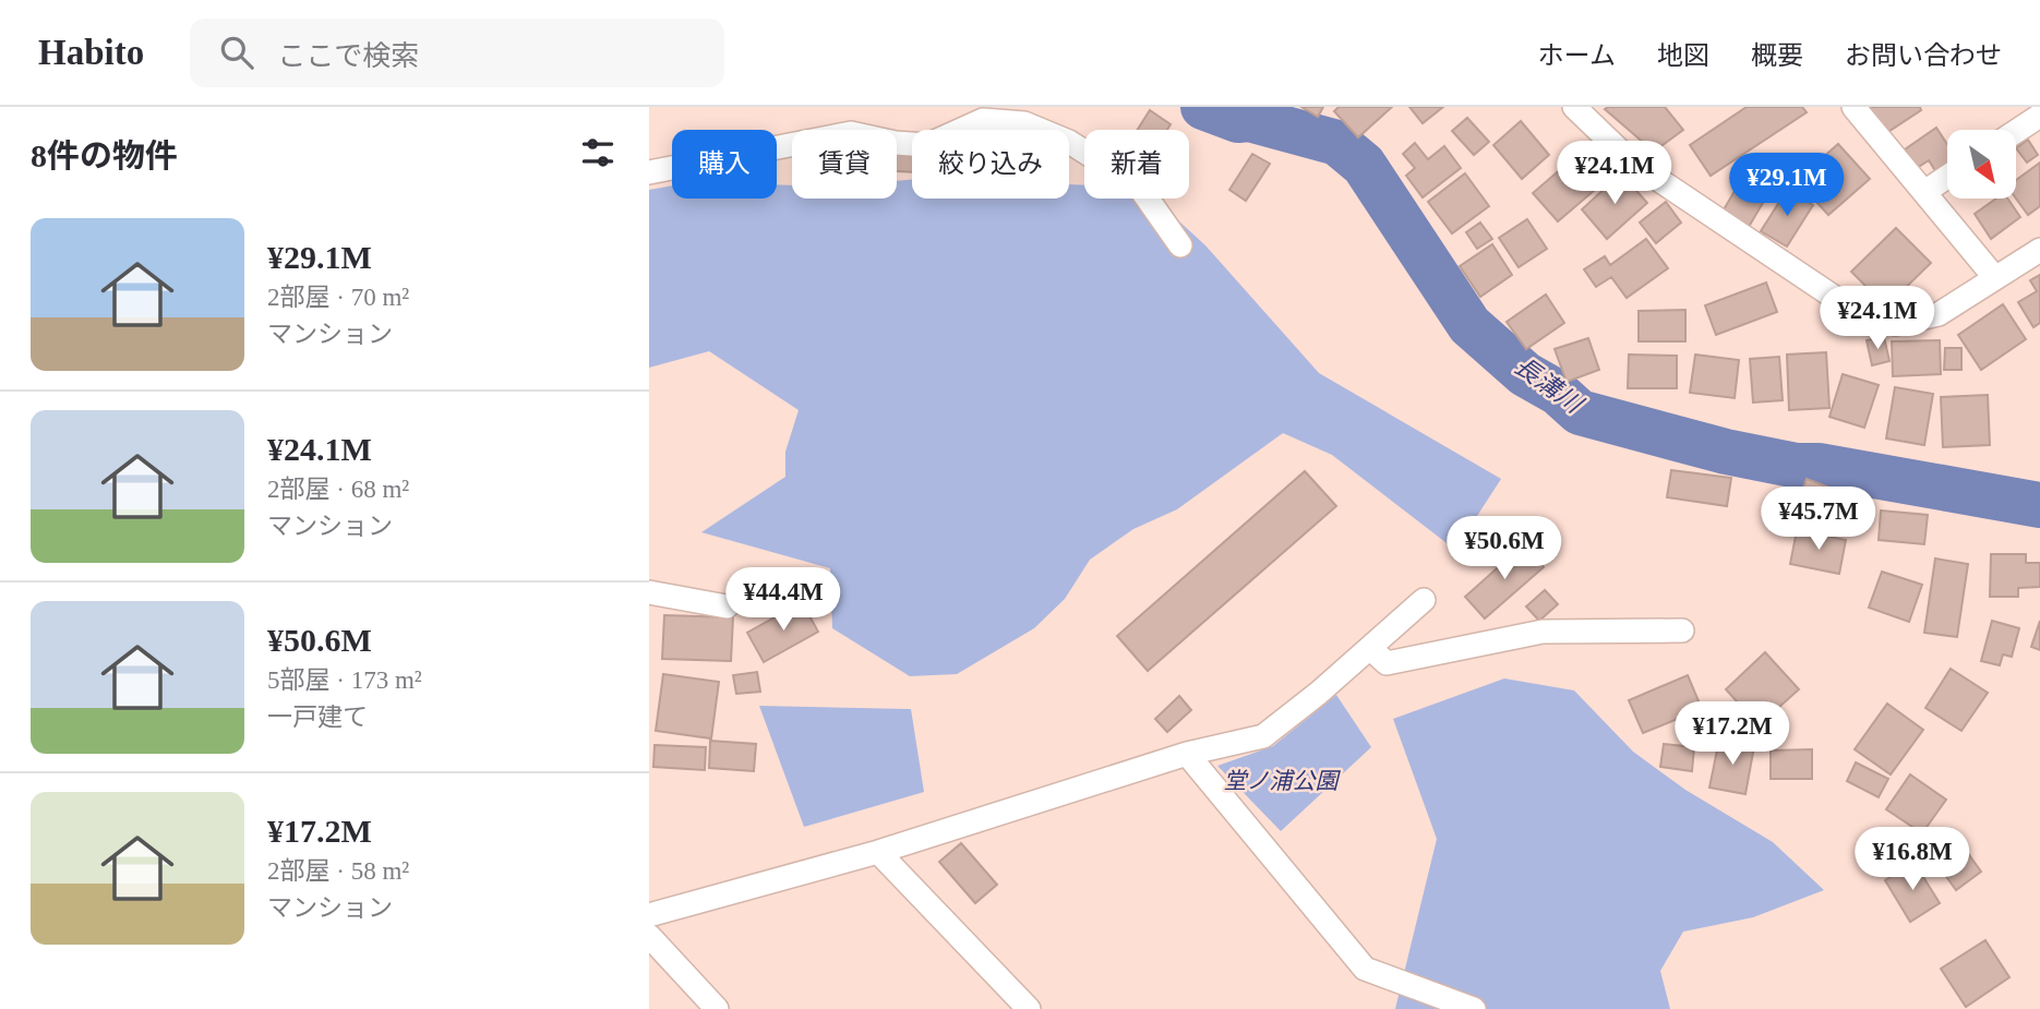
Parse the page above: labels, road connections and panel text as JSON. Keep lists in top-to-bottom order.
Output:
{
  "water": ["長溝川"],
  "parks": ["堂ノ浦公園"],
  "north": "bottom right",
  "page": {
    "header": "Habito",
    "search": "ここで検索",
    "nav": [
      "ホーム",
      "地図",
      "概要",
      "お問い合わせ"
    ],
    "heading": "8件の物件",
    "chip": [
      "購入",
      "賃貸",
      "絞り込み",
      "新着"
    ],
    "price": [
      "¥24.1M",
      "¥29.1M",
      "¥24.1M",
      "¥45.7M",
      "¥50.6M",
      "¥44.4M",
      "¥17.2M",
      "¥16.8M"
    ],
    "list": [
      {
        "name": "¥29.1M",
        "note": "2部屋 · 70 m² · マンション"
      },
      {
        "name": "¥24.1M",
        "note": "2部屋 · 68 m² · マンション"
      },
      {
        "name": "¥50.6M",
        "note": "5部屋 · 173 m² · 一戸建て"
      },
      {
        "name": "¥17.2M",
        "note": "2部屋 · 58 m² · マンション"
      }
    ]
  }
}
